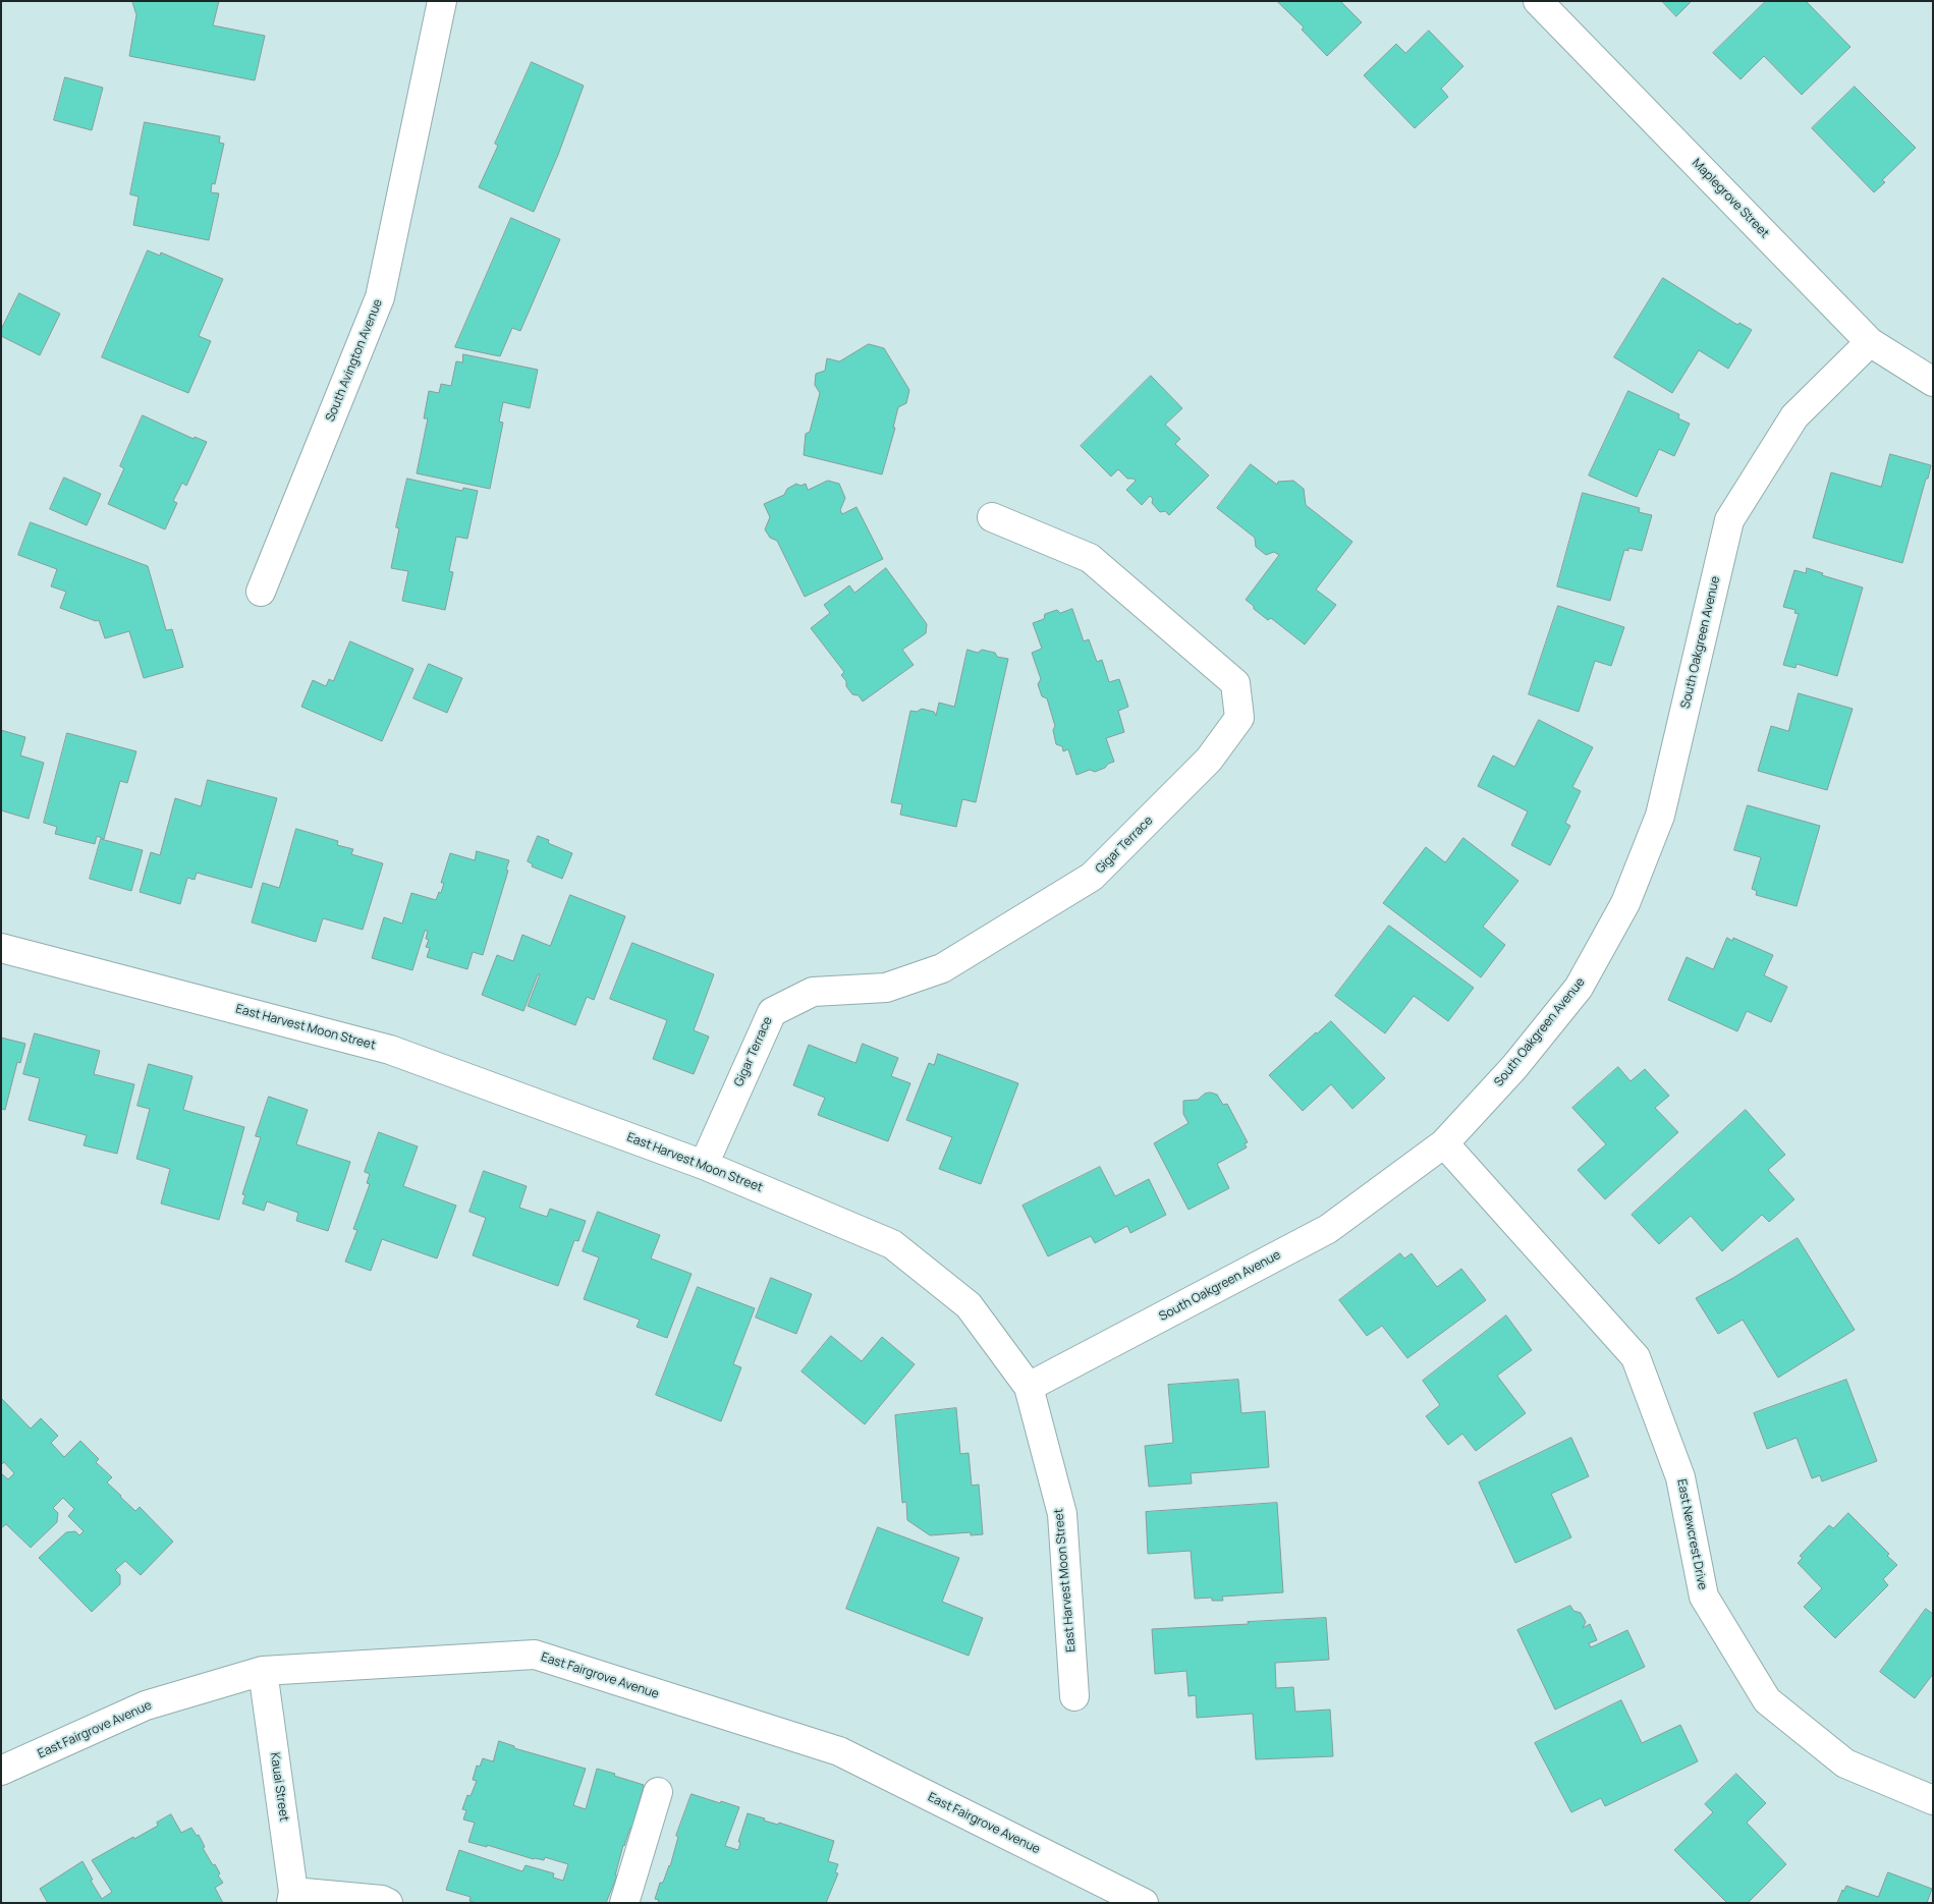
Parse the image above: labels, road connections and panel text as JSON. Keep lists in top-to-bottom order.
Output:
{
  "streets": {
    "street": [
      "Maplegrove Street",
      "South Avington Avenue",
      "South Oakgreen Avenue",
      "Gigar Terrace",
      "East Harvest Moon Street",
      "East Newcrest Drive",
      "East Fairgrove Avenue",
      "Kauai Street"
    ]
  },
  "crossings": [
    ["Maplegrove Street", "South Oakgreen Avenue"],
    ["South Oakgreen Avenue", "East Harvest Moon Street"],
    ["South Oakgreen Avenue", "East Newcrest Drive"],
    ["Gigar Terrace", "East Harvest Moon Street"],
    ["East Fairgrove Avenue", "Kauai Street"]
  ]
}
